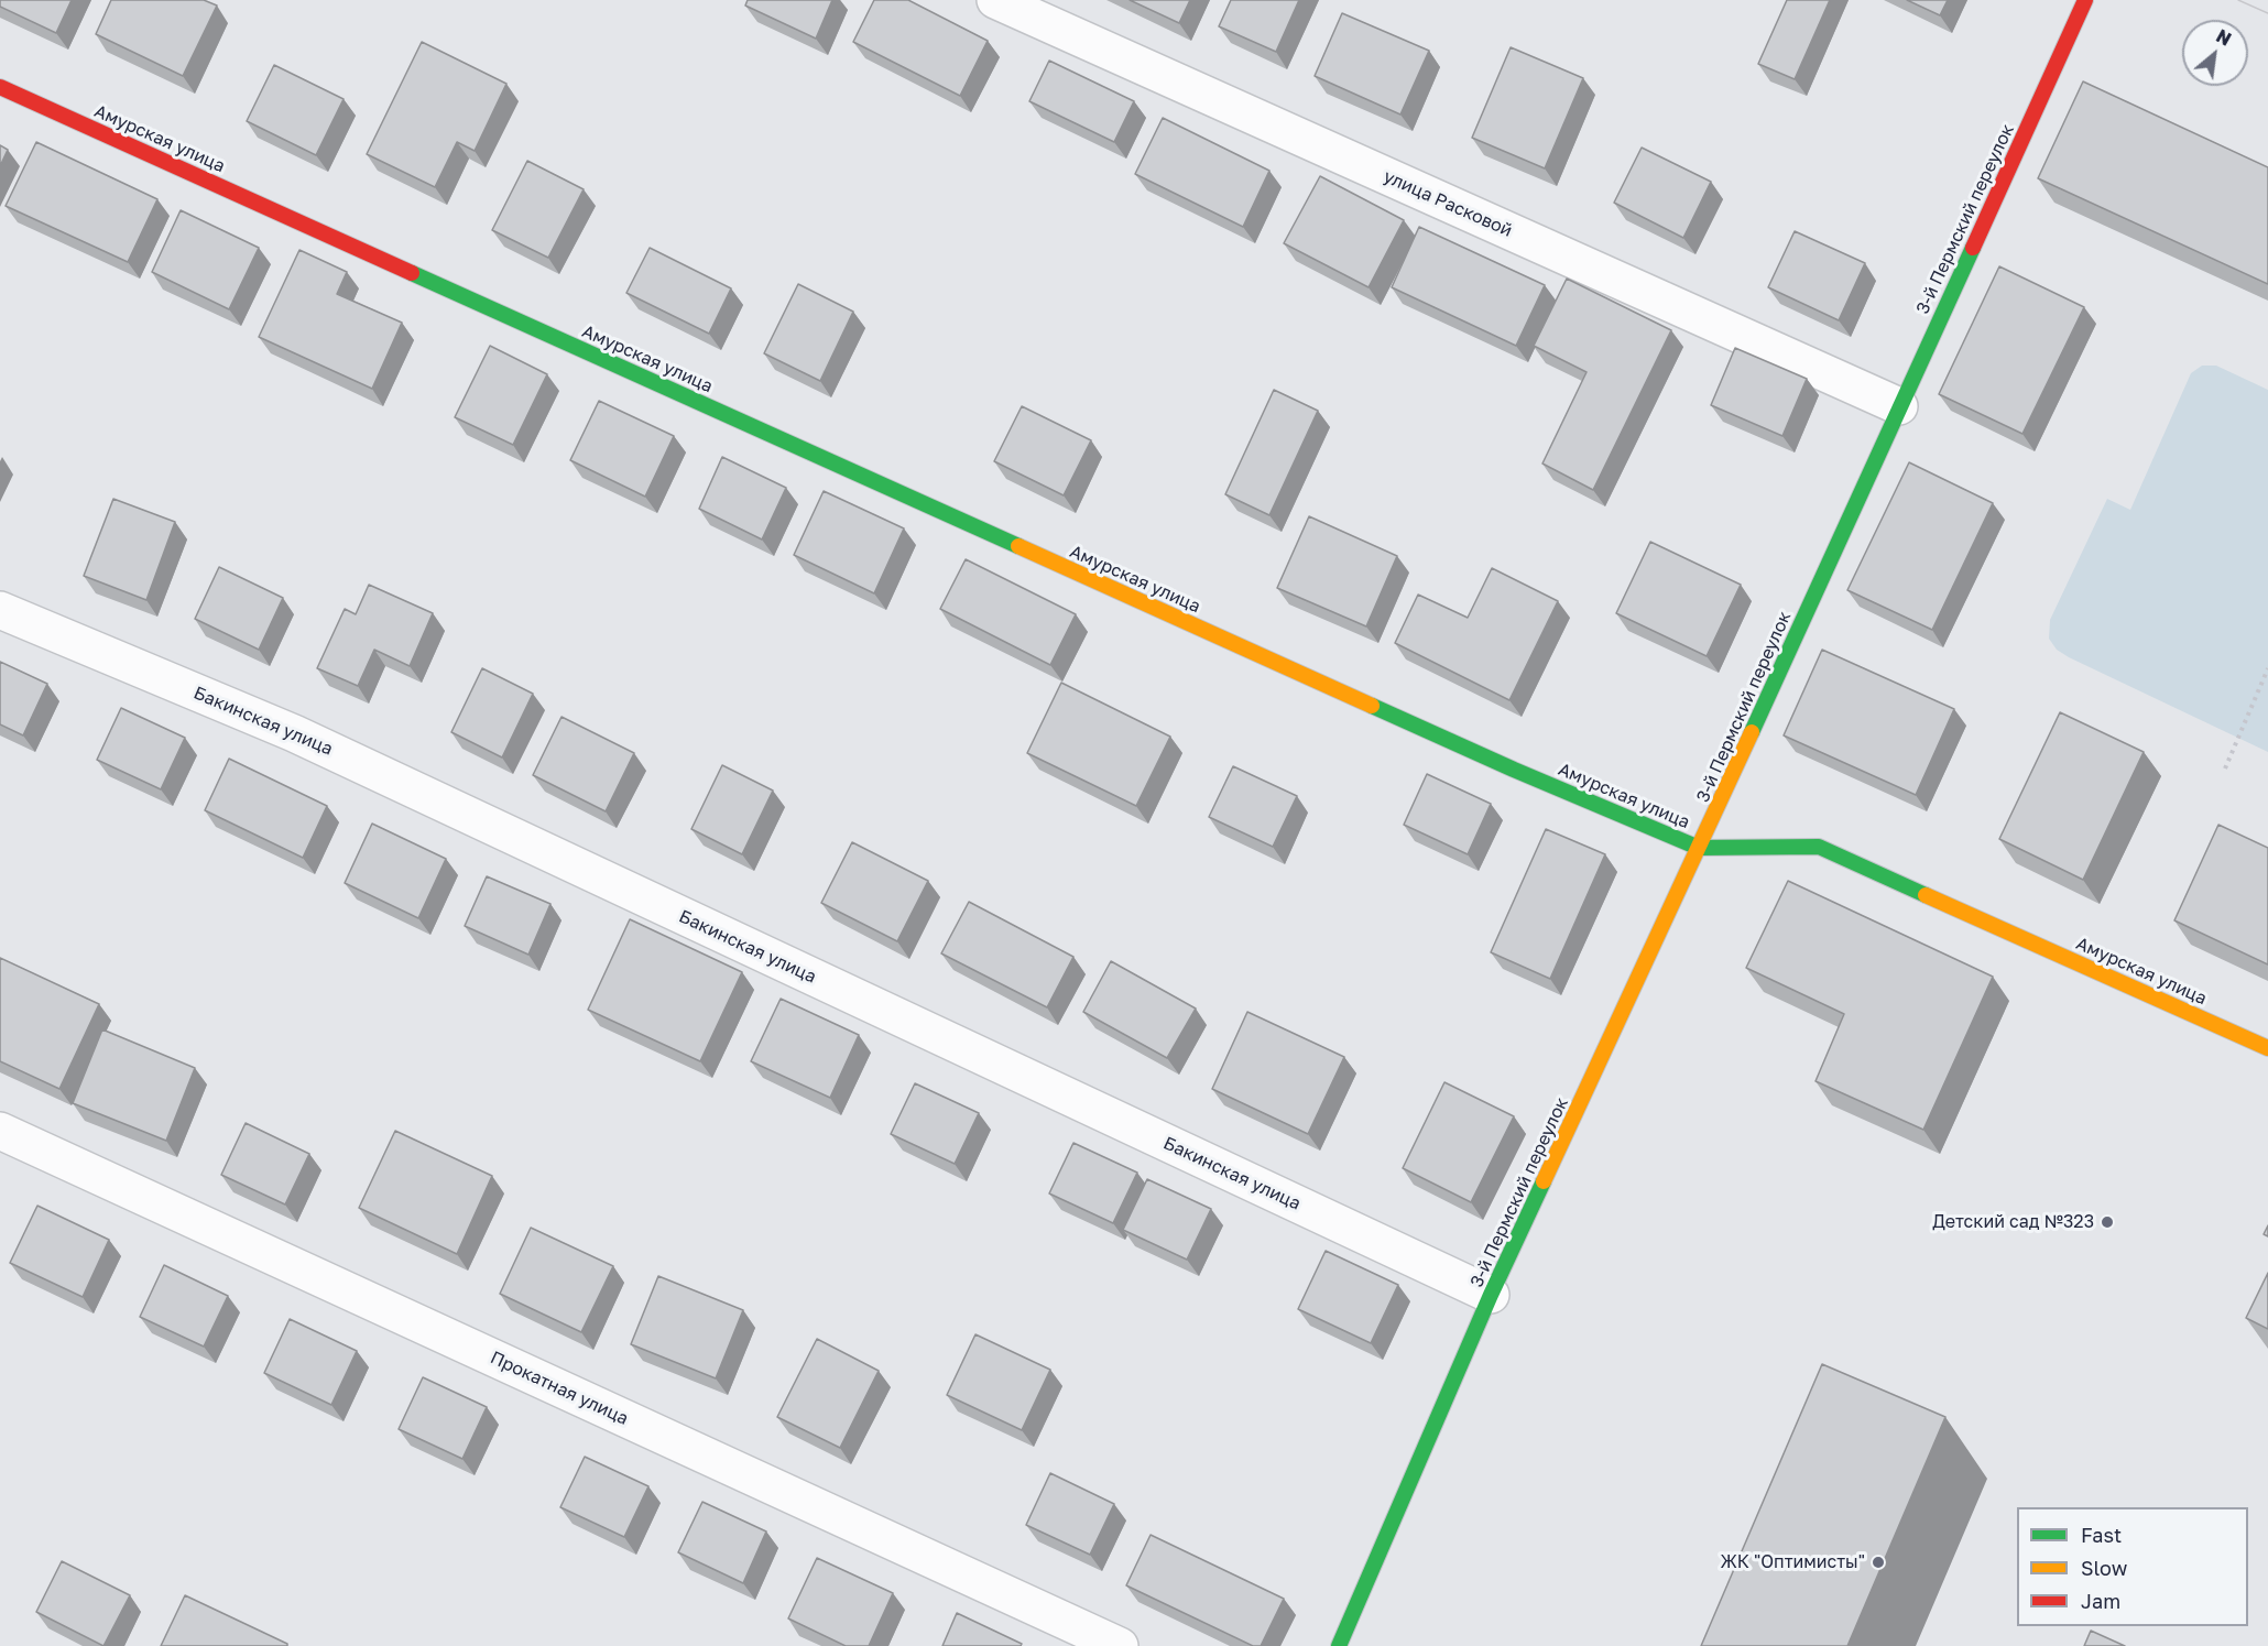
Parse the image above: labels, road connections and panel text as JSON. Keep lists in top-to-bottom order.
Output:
{
  "streets": {
    "street": [
      "Амурская улица",
      "улица Расковой",
      "3-й Пермский переулок",
      "Бакинская улица",
      "Прокатная улица"
    ]
  },
  "crossings": [
    ["Амурская улица", "3-й Пермский переулок"],
    ["улица Расковой", "3-й Пермский переулок"],
    ["3-й Пермский переулок", "Бакинская улица"]
  ],
  "places": ["Детский сад №323", "ЖК \"Оптимисты\""],
  "legend": ["Fast", "Slow", "Jam"],
  "north": "top right"
}
